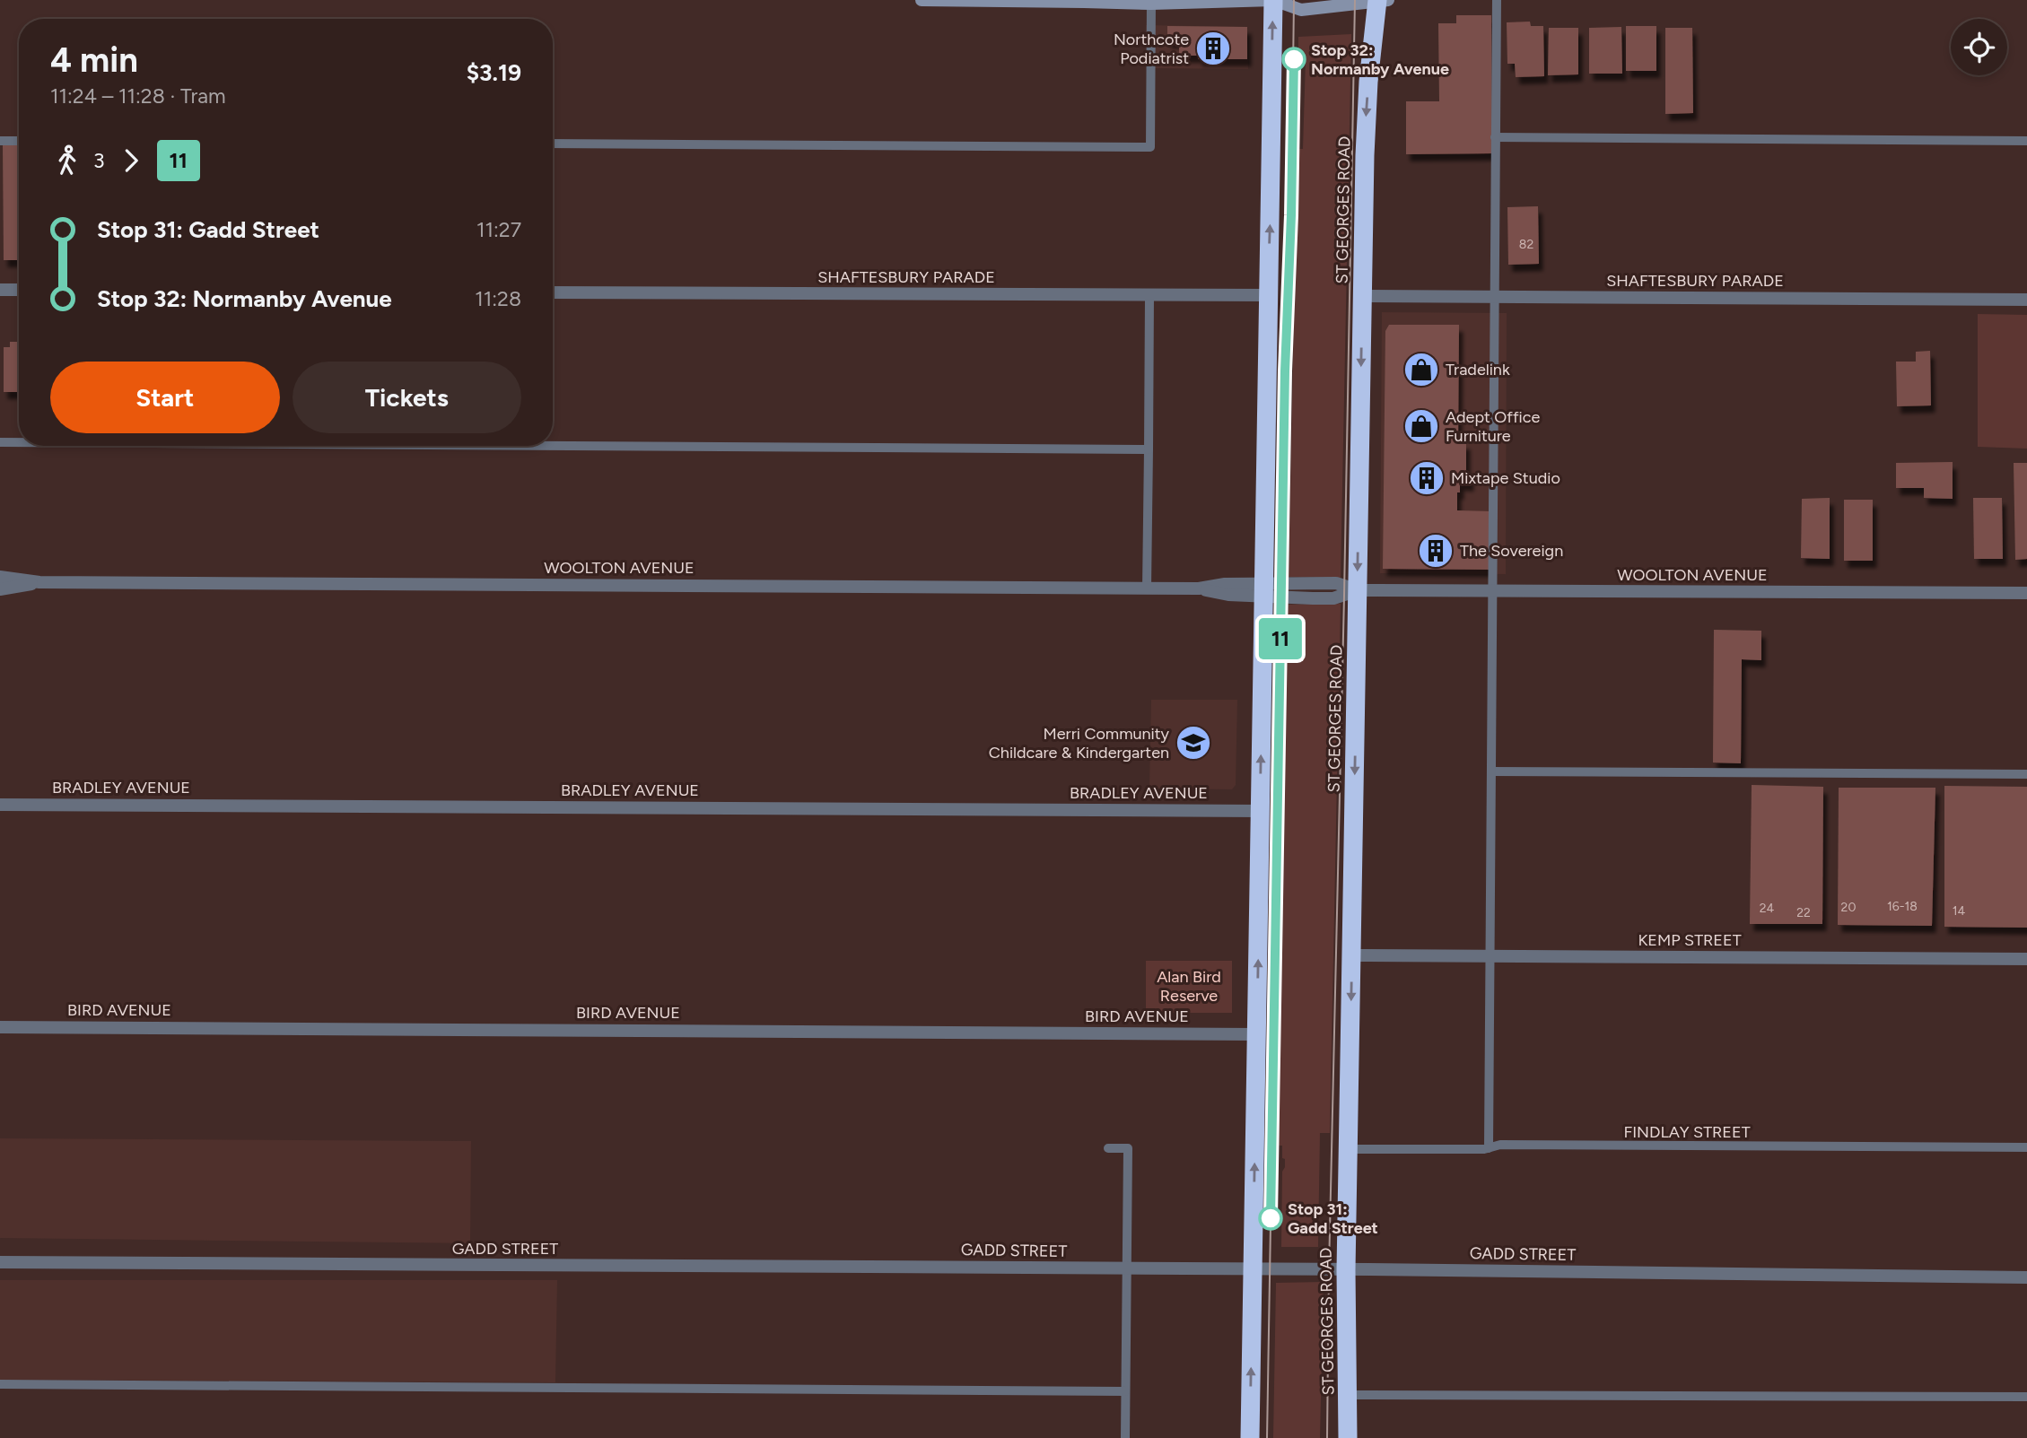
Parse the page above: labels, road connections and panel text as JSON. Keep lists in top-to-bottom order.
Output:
{
  "streets": {
    "highway": ["ST GEORGES ROAD"],
    "street": [
      "SHAFTESBURY PARADE",
      "WOOLTON AVENUE",
      "BRADLEY AVENUE",
      "KEMP STREET",
      "BIRD AVENUE",
      "GADD STREET"
    ],
    "lane": ["FINDLAY STREET"]
  },
  "crossings": [
    ["ST GEORGES ROAD", "SHAFTESBURY PARADE"],
    ["ST GEORGES ROAD", "WOOLTON AVENUE"],
    ["ST GEORGES ROAD", "KEMP STREET"],
    ["ST GEORGES ROAD", "FINDLAY STREET"],
    ["ST GEORGES ROAD", "GADD STREET"]
  ],
  "parks": ["Alan Bird Reserve"],
  "places": {
    "building": ["Northcote Podiatrist", "Mixtape Studio", "The Sovereign"],
    "other": ["Stop 32: Normanby Avenue", "Stop 31: Gadd Street"],
    "shop": ["Tradelink", "Adept Office Furniture"],
    "school or university": ["Merri Community Childcare & Kindergarten"]
  },
  "lines": ["tram line 11"],
  "house_numbers": [
    "82",
    "16-18",
    "20",
    "24",
    "14",
    "22"
  ],
  "page": {
    "on_map": "11",
    "heading": ["4 min", "11:24 – 11:28 · Tram", "$3.19"],
    "legs": ["3", "11"],
    "list": [
      {
        "name": "Stop 31: Gadd Street",
        "value": "11:27"
      },
      {
        "name": "Stop 32: Normanby Avenue",
        "value": "11:28"
      }
    ],
    "buttons": ["Start", "Tickets"]
  }
}
